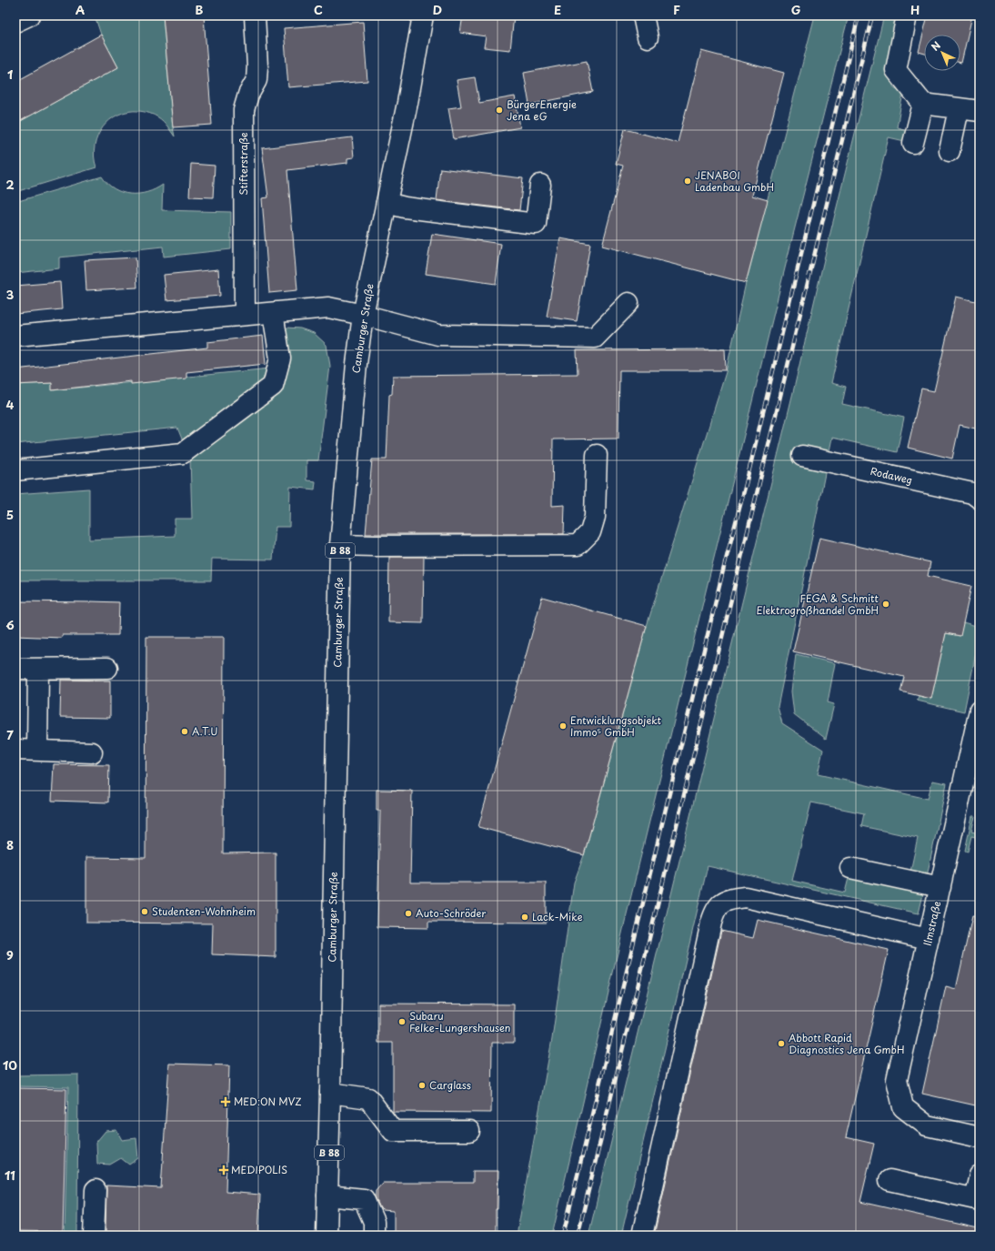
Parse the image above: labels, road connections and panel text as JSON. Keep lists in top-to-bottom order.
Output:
{
  "streets": {
    "street": [
      "Stifterstraße",
      "Camburger Straße",
      "Rodaweg",
      "B 88",
      "Ilmstraße"
    ]
  },
  "places": {
    "other": [
      "BürgerEnergie Jena eG",
      "JENABOI Ladenbau GmbH",
      "FEGA & Schmitt Elektrogroßhandel GmbH",
      "Entwicklungsobjekt Immo⁵ GmbH",
      "A.T.U",
      "Studenten-Wohnheim",
      "Auto-Schröder",
      "Lack-Mike",
      "Subaru Felke-Lungershausen",
      "Abbott Rapid Diagnostics Jena GmbH",
      "Carglass"
    ],
    "health": ["MED:ON MVZ", "MEDIPOLIS"]
  },
  "north": "top left",
  "grid": {
    "columns": [
      "A",
      "B",
      "C",
      "D",
      "E",
      "F",
      "G",
      "H"
    ],
    "rows": [
      "1",
      "2",
      "3",
      "4",
      "5",
      "6",
      "7",
      "8",
      "9",
      "10",
      "11"
    ]
  }
}
